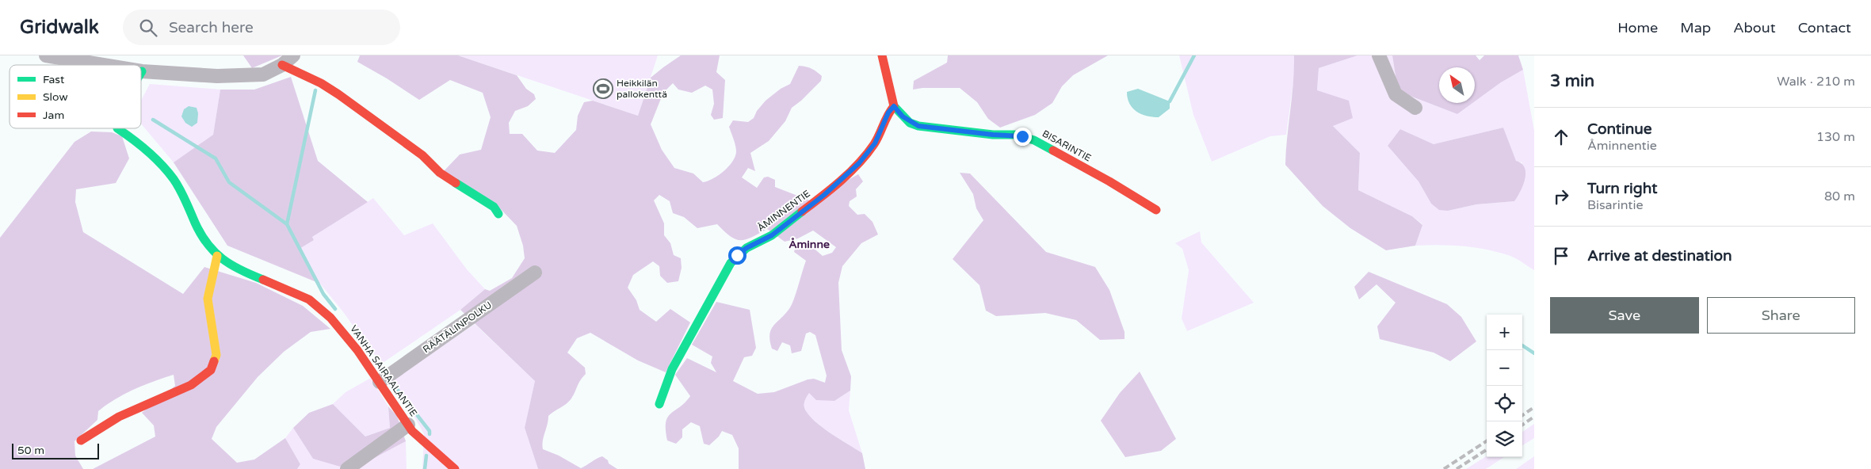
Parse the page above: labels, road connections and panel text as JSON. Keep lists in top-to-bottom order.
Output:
{
  "streets": {
    "street": [
      "BISARINTIE",
      "ÅMINNENTIE",
      "RÄÄTÄLINPOLKU",
      "VANHA SAIRAALANTIE"
    ]
  },
  "crossings": [
    ["BISARINTIE", "ÅMINNENTIE"],
    ["RÄÄTÄLINPOLKU", "VANHA SAIRAALANTIE"]
  ],
  "districts": ["Åminne"],
  "places": {
    "sports": ["Heikkilän pallokenttä"]
  },
  "legend": ["Fast", "Slow", "Jam"],
  "scale_bar": "50 m",
  "north": "top left",
  "page": {
    "header": "Gridwalk",
    "search": "Search here",
    "nav": [
      "Home",
      "Map",
      "About",
      "Contact"
    ],
    "heading": ["3 min", "Walk · 210 m"],
    "list": [
      ["Continue", "Åminnentie", "130 m"],
      ["Turn right", "Bisarintie", "80 m"],
      "Arrive at destination"
    ],
    "buttons": ["Save", "Share"],
    "map_buttons": ["+", "−"],
    "scale": "50 m"
  }
}
